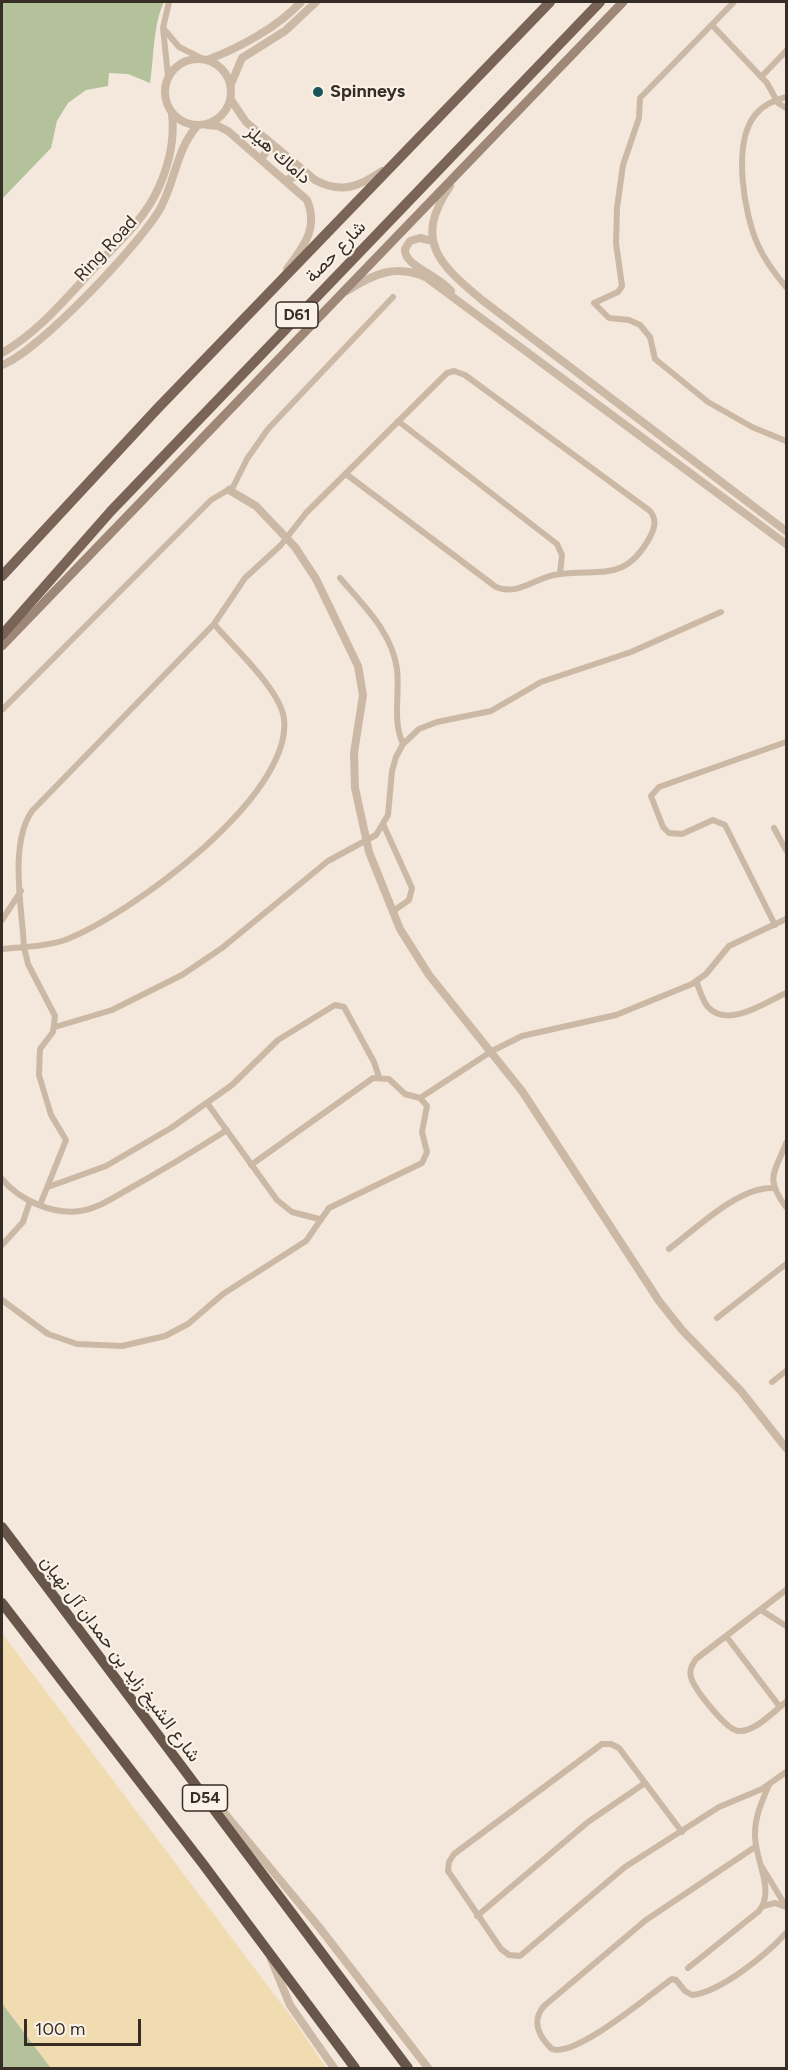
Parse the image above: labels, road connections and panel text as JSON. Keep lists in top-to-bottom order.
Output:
{
  "streets": {
    "highway": ["شارع الشيخ زايد بن حمدان آل نهيان", "D54"],
    "main road": ["شارع حصة", "D61"],
    "street": ["داماك هيلز", "Ring Road"]
  },
  "crossings": [
    ["داماك هيلز", "Ring Road"],
    ["داماك هيلز", "شارع حصة"]
  ],
  "places": ["Spinneys"],
  "scale_bar": "100 m"
}
